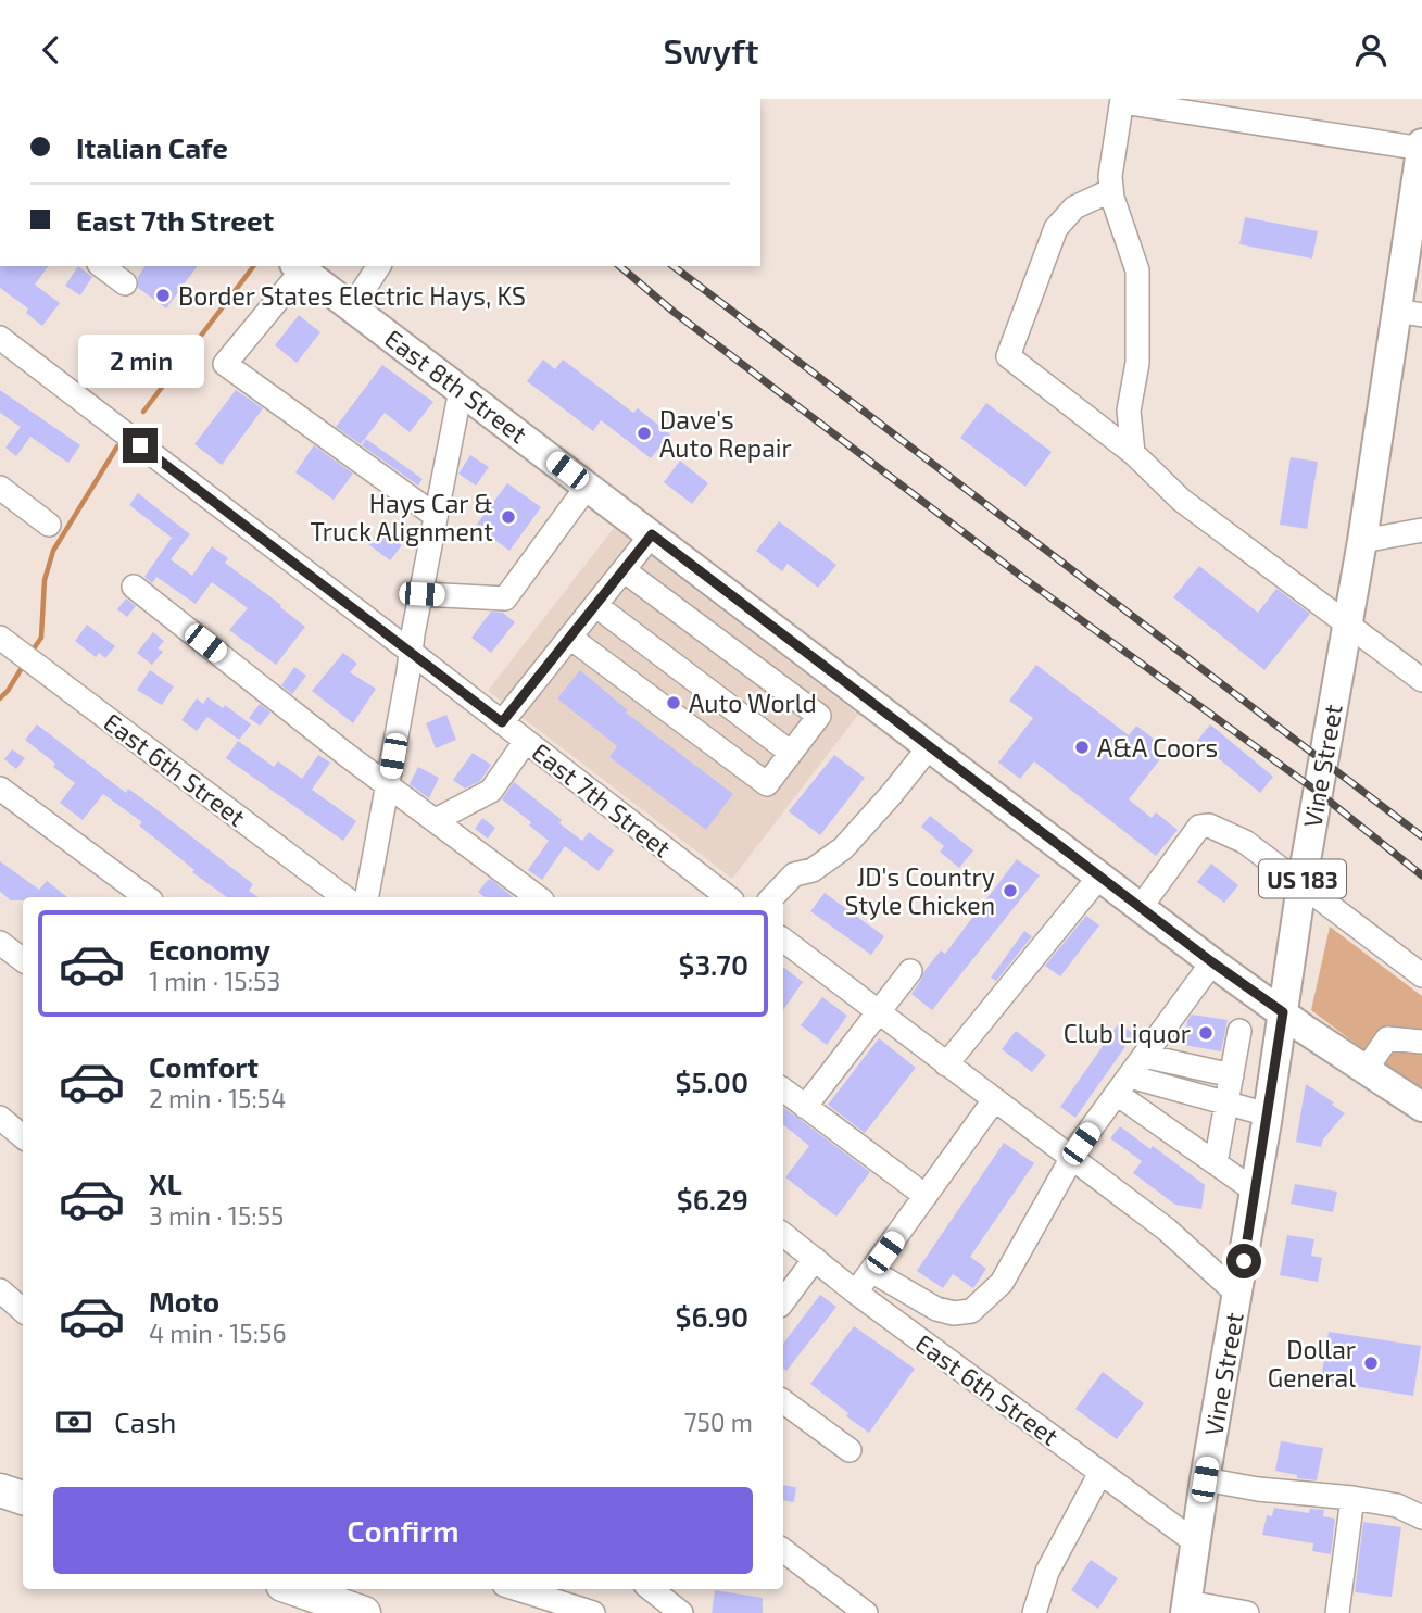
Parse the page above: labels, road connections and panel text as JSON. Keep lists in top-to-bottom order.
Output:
{
  "streets": {
    "main road": ["East 8th Street", "Vine Street", "US 183"],
    "street": ["East 6th Street", "East 7th Street"]
  },
  "crossings": [
    ["East 8th Street", "Vine Street"],
    ["Vine Street", "East 6th Street"]
  ],
  "places": [
    "Border States Electric Hays, KS",
    "Dave's Auto Repair",
    "Hays Car & Truck Alignment",
    "Auto World",
    "A&A Coors",
    "JD's Country Style Chicken",
    "Club Liquor",
    "Dollar General"
  ],
  "page": {
    "header": "Swyft",
    "banner": ["Italian Cafe", "East 7th Street"],
    "bubble": "2 min",
    "list": [
      {
        "name": "Economy",
        "note": "1 min · 15:53",
        "value": "$3.70"
      },
      {
        "name": "Comfort",
        "note": "2 min · 15:54",
        "value": "$5.00"
      },
      {
        "name": "XL",
        "note": "3 min · 15:55",
        "value": "$6.29"
      },
      {
        "name": "Moto",
        "note": "4 min · 15:56",
        "value": "$6.90"
      }
    ],
    "pay": ["Cash", "750 m"],
    "buttons": "Confirm"
  }
}
